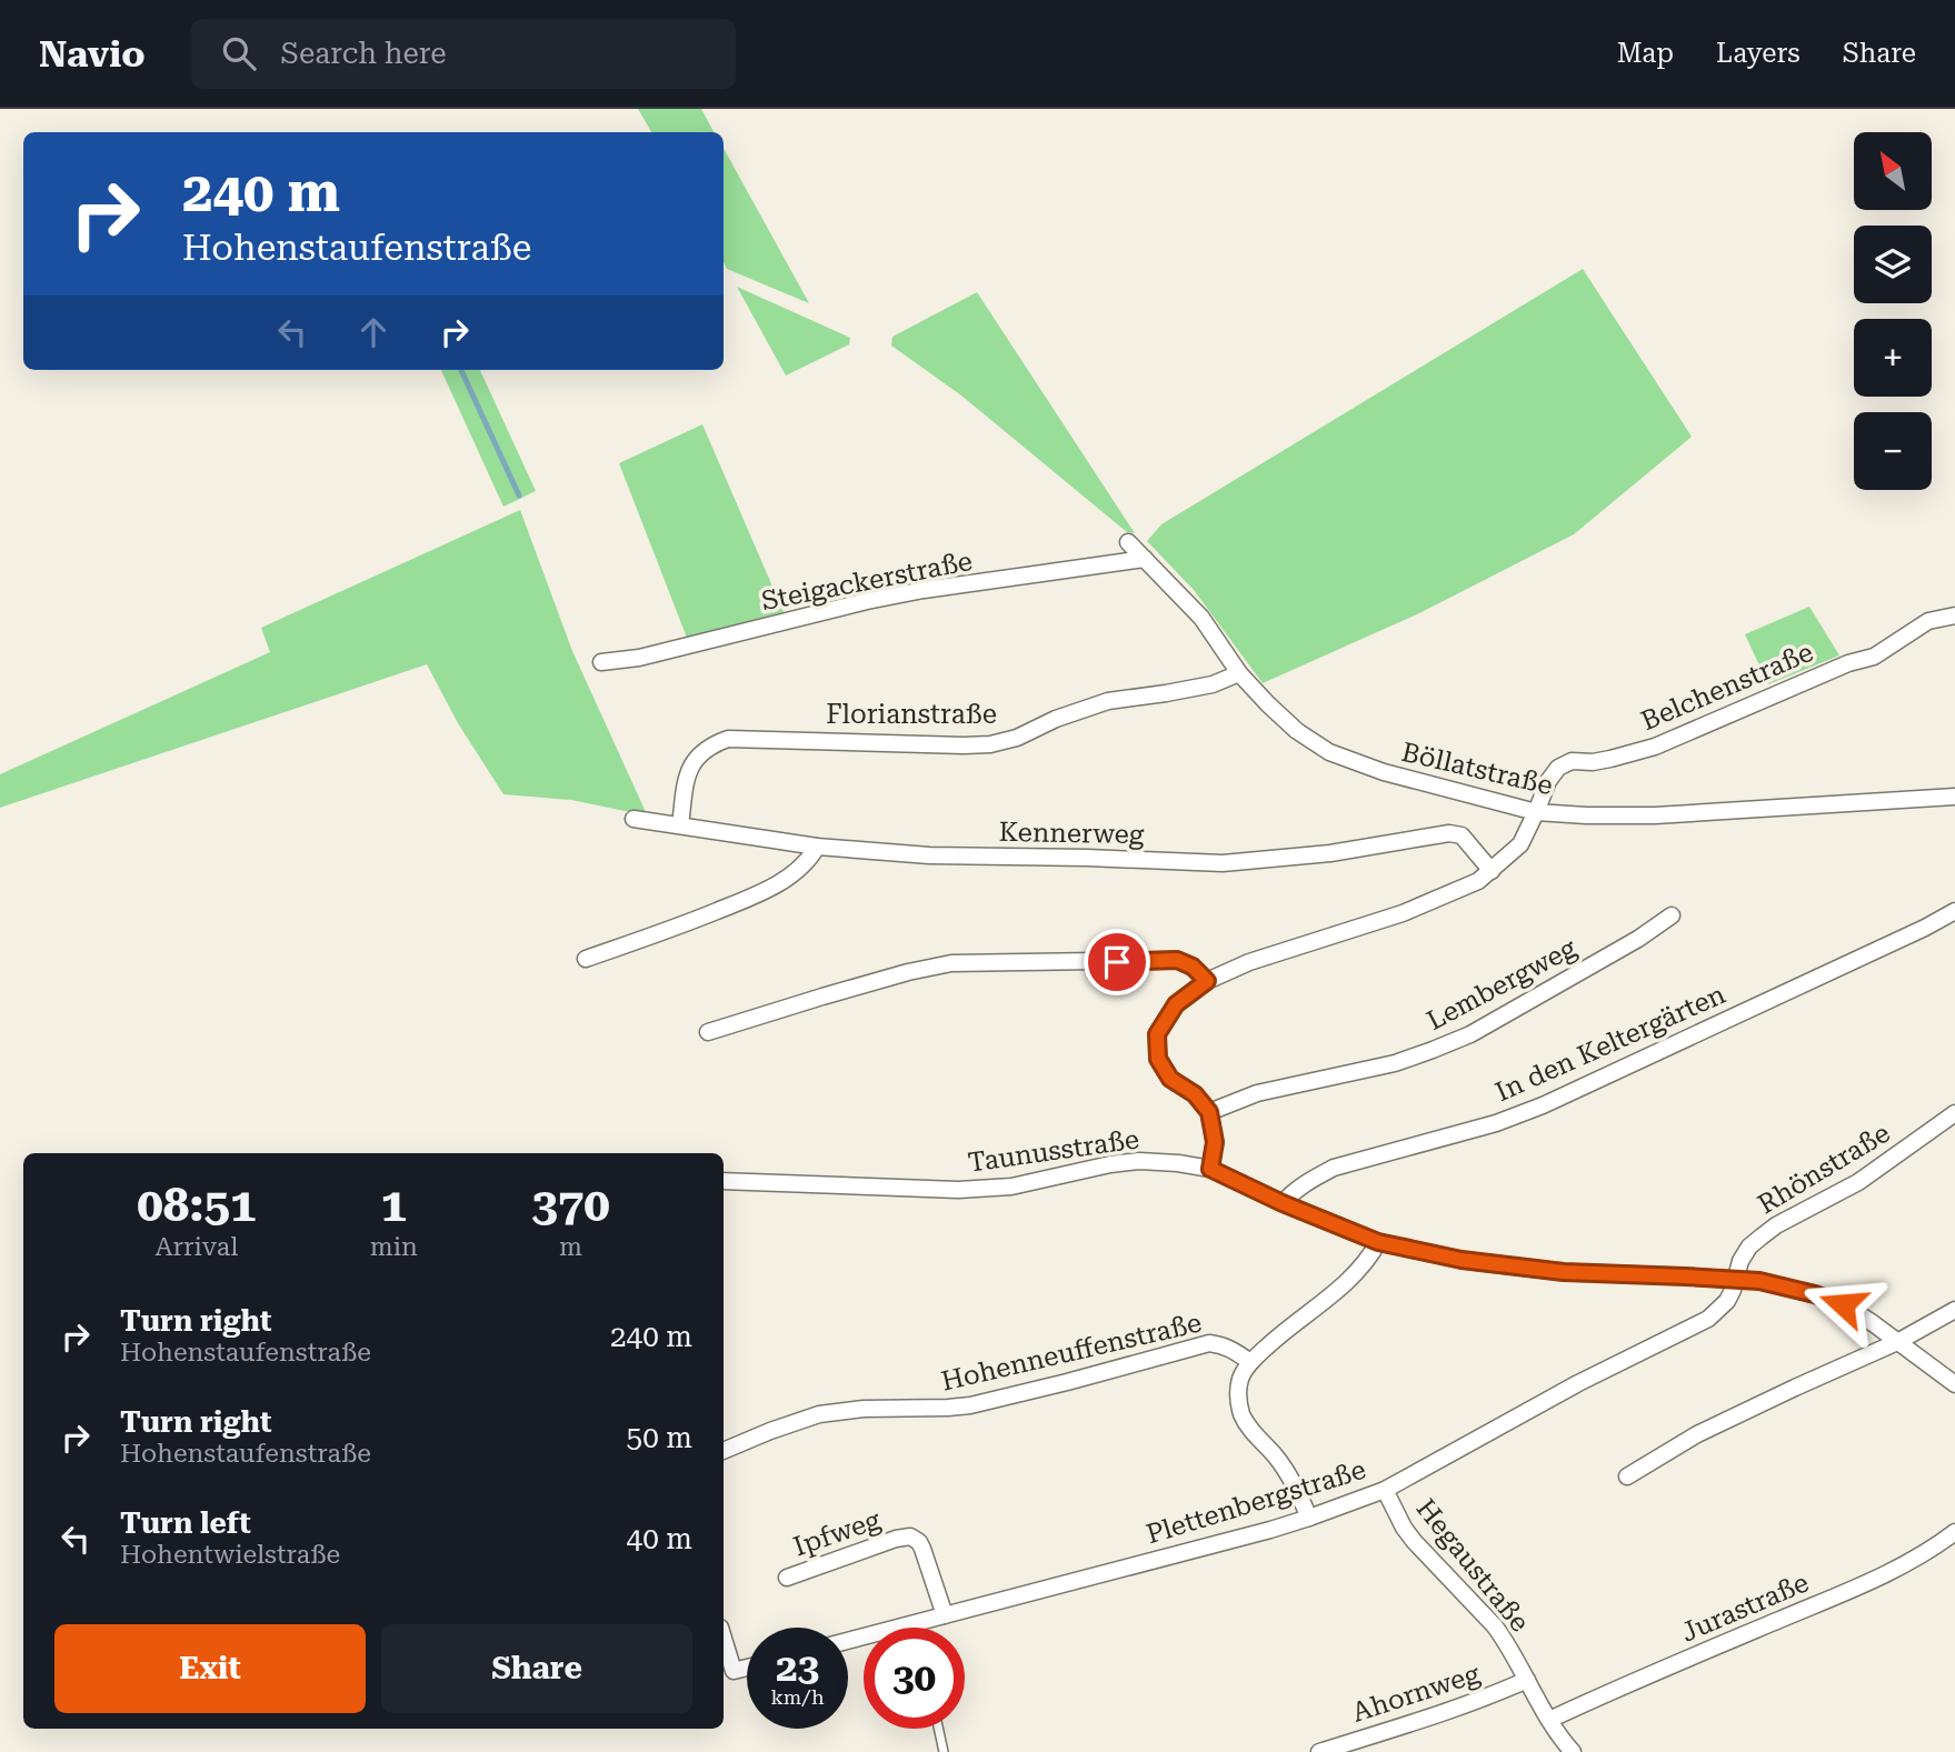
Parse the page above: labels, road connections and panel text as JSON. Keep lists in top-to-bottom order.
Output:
{
  "streets": {
    "street": [
      "Steigackerstraße",
      "Belchenstraße",
      "Florianstraße",
      "Böllatstraße",
      "Kennerweg",
      "Lembergweg",
      "In den Keltergärten",
      "Taunusstraße",
      "Rhönstraße",
      "Hohenneuffenstraße",
      "Plettenbergstraße",
      "Ipfweg",
      "Hegaustraße",
      "Jurastraße",
      "Ahornweg"
    ]
  },
  "crossings": [
    ["Steigackerstraße", "Böllatstraße"],
    ["Belchenstraße", "Böllatstraße"],
    ["Belchenstraße", "Kennerweg"],
    ["Belchenstraße", "Lembergweg"],
    ["Florianstraße", "Böllatstraße"],
    ["Florianstraße", "Kennerweg"],
    ["In den Keltergärten", "Taunusstraße"],
    ["Taunusstraße", "Rhönstraße"],
    ["Taunusstraße", "Plettenbergstraße"],
    ["Rhönstraße", "Plettenbergstraße"],
    ["Plettenbergstraße", "Ipfweg"],
    ["Plettenbergstraße", "Hegaustraße"],
    ["Hegaustraße", "Jurastraße"],
    ["Hegaustraße", "Ahornweg"]
  ],
  "north": "top left",
  "page": {
    "header": "Navio",
    "search": "Search here",
    "nav": ["Map", "Layers", "Share"],
    "map_buttons": ["+", "−"],
    "turn": ["240 m", "Hohenstaufenstraße"],
    "eta": [
      "08:51",
      "Arrival",
      "1",
      "min",
      "370",
      "m"
    ],
    "list": [
      {
        "name": "Turn right",
        "note": "Hohenstaufenstraße",
        "value": "240 m"
      },
      {
        "name": "Turn right",
        "note": "Hohenstaufenstraße",
        "value": "50 m"
      },
      {
        "name": "Turn left",
        "note": "Hohentwielstraße",
        "value": "40 m"
      }
    ],
    "buttons": ["Exit", "Share"],
    "speed": "23 km/h",
    "limit": "30"
  }
}
